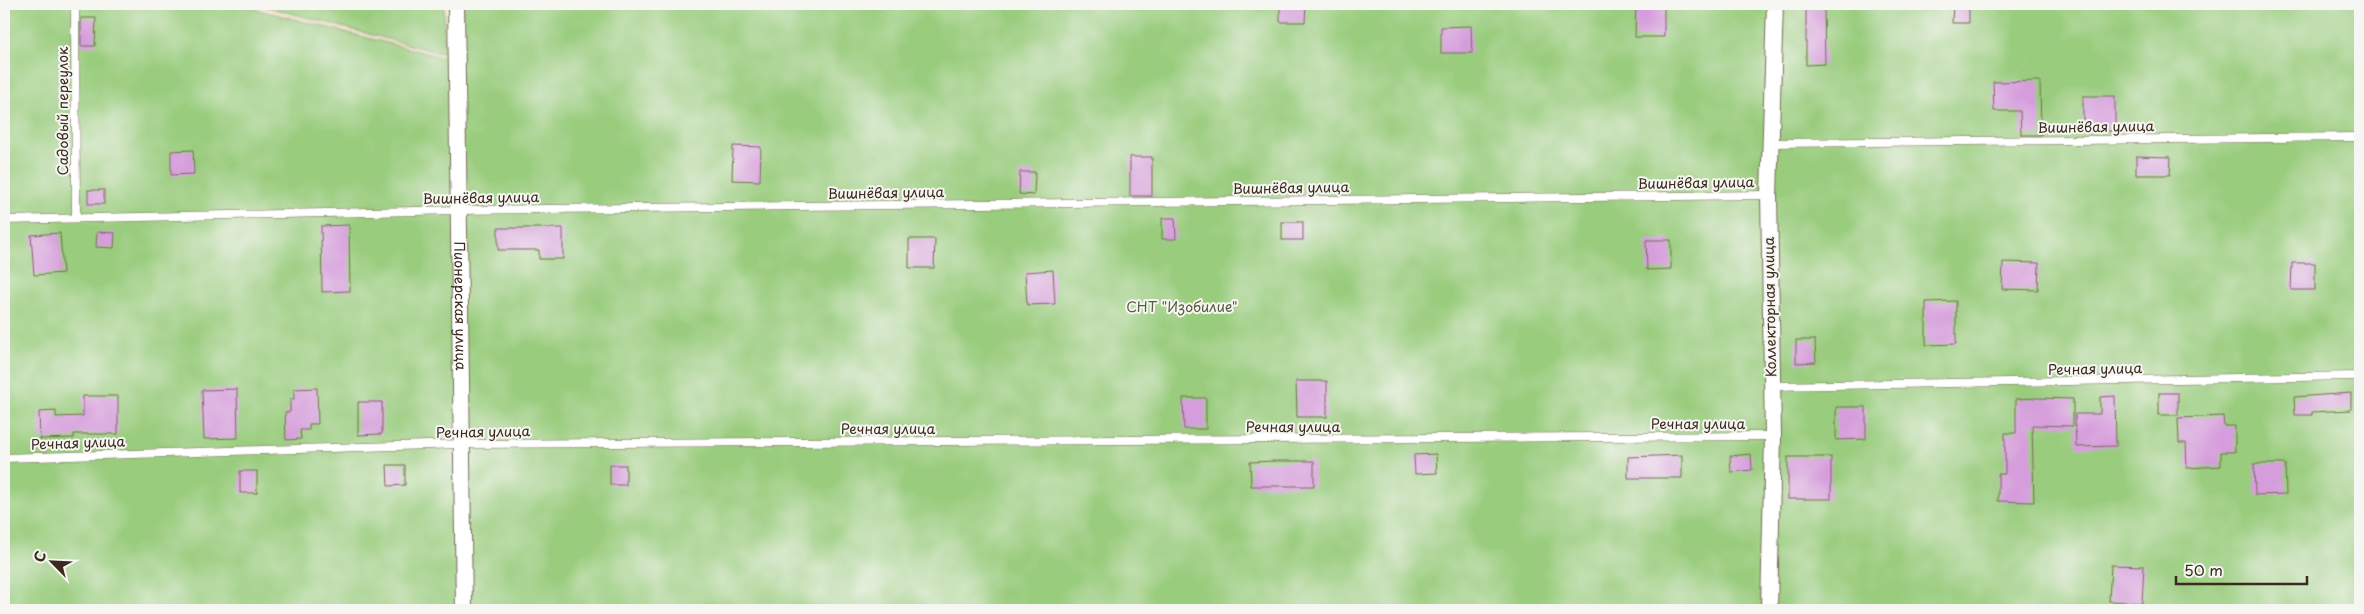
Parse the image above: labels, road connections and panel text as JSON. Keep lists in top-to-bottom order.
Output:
{
  "streets": {
    "street": ["Пионерская улица", "Коллекторная улица"],
    "lane": ["Садовый переулок", "Вишнёвая улица", "Речная улица"]
  },
  "crossings": [
    ["Садовый переулок", "Вишнёвая улица"],
    ["Вишнёвая улица", "Пионерская улица"],
    ["Вишнёвая улица", "Коллекторная улица"],
    ["Пионерская улица", "Речная улица"],
    ["Коллекторная улица", "Речная улица"]
  ],
  "parks": ["СНТ \"Изобилие\""],
  "scale_bar": "50 m",
  "north": "top left"
}
